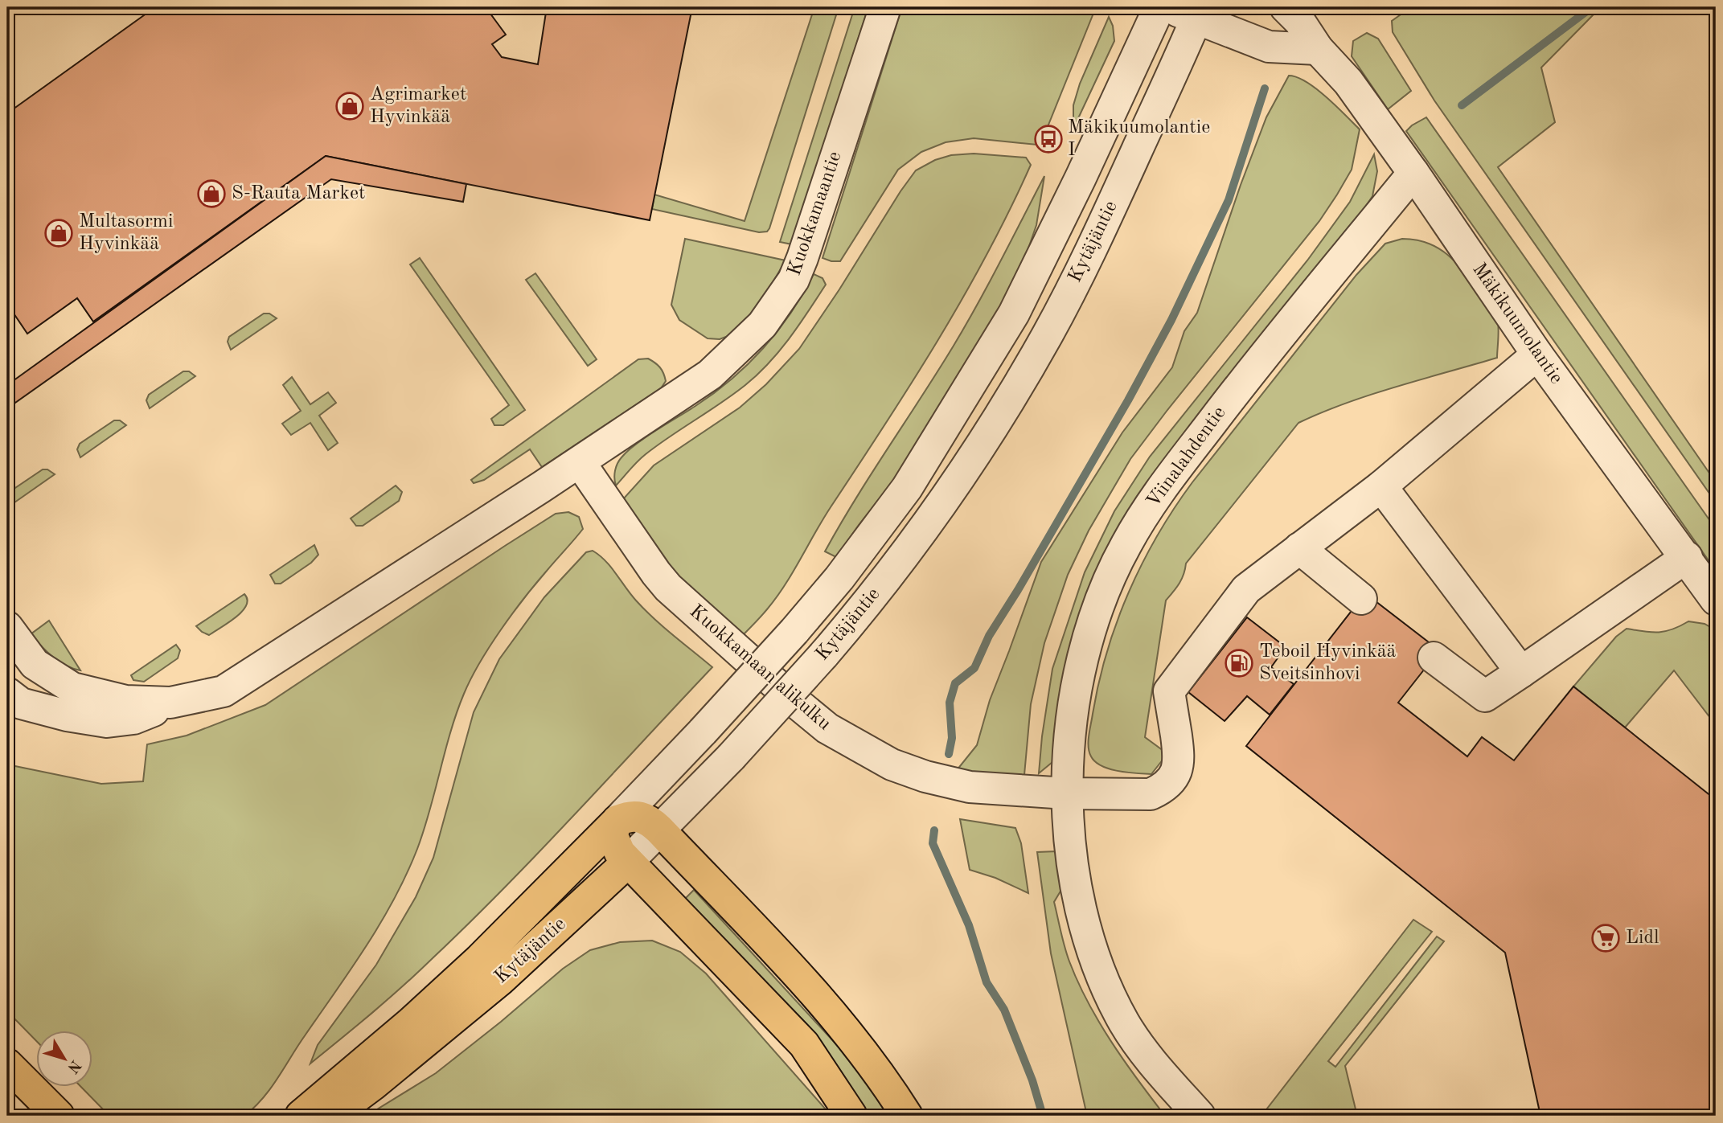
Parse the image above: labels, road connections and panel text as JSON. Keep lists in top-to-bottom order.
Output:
{
  "streets": {
    "main road": ["Kytäjäntie"],
    "street": [
      "Kuokkamaantie",
      "Mäkikuumolantie",
      "Viinalahdentie",
      "Kuokkamaan alikulku"
    ]
  },
  "crossings": [
    ["Kuokkamaantie", "Kuokkamaan alikulku"],
    ["Mäkikuumolantie", "Viinalahdentie"],
    ["Mäkikuumolantie", "Kuokkamaan alikulku"],
    ["Viinalahdentie", "Kuokkamaan alikulku"]
  ],
  "places": {
    "shop": ["Agrimarket Hyvinkää", "S-Rauta Market", "Multasormi Hyvinkää"],
    "bus stop": ["Mäkikuumolantie I"],
    "fuel station": ["Teboil Hyvinkää Sveitsinhovi"],
    "supermarket": ["Lidl"]
  },
  "north": "bottom right"
}
